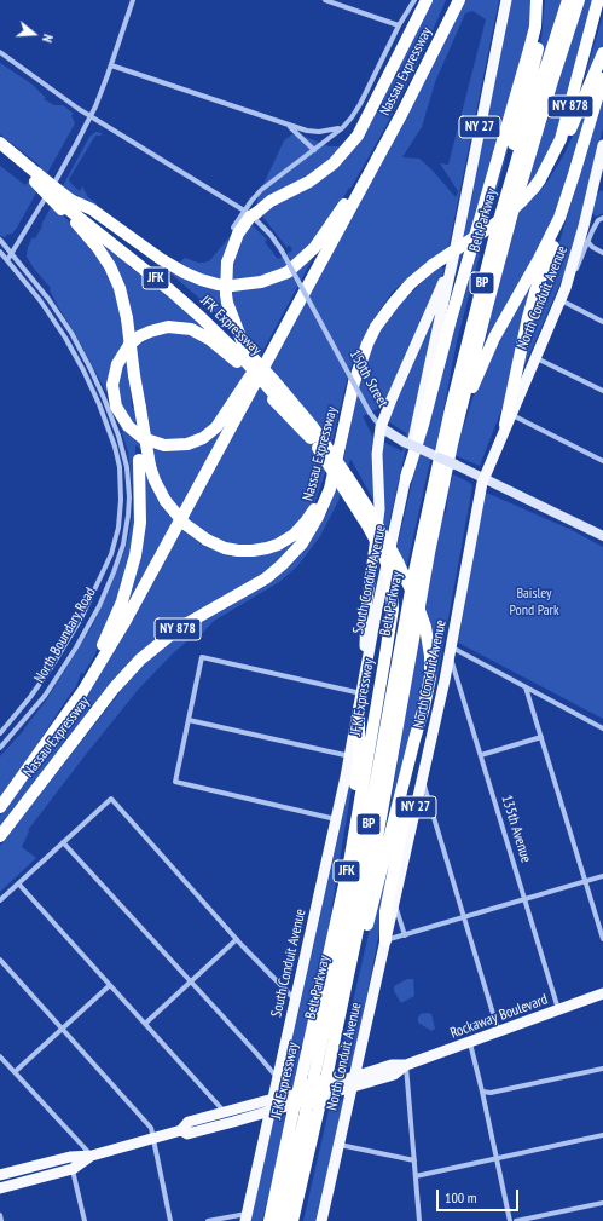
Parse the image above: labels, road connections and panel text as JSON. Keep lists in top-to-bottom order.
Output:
{
  "streets": {
    "highway": [
      "Nassau Expressway",
      "NY 878",
      "Belt Parkway",
      "JFK",
      "BP",
      "JFK Expressway"
    ],
    "main road": [
      "NY 27",
      "North Conduit Avenue",
      "150th Street",
      "South Conduit Avenue",
      "Rockaway Boulevard"
    ],
    "street": ["North Boundary Road", "135th Avenue"]
  },
  "crossings": [
    ["North Conduit Avenue", "JFK Expressway"],
    ["North Conduit Avenue", "150th Street"],
    ["North Conduit Avenue", "135th Avenue"],
    ["North Conduit Avenue", "Rockaway Boulevard"],
    ["South Conduit Avenue", "Rockaway Boulevard"],
    ["135th Avenue", "Rockaway Boulevard"]
  ],
  "parks": ["Baisley Pond Park"],
  "scale_bar": "100 m",
  "north": "right"
}
